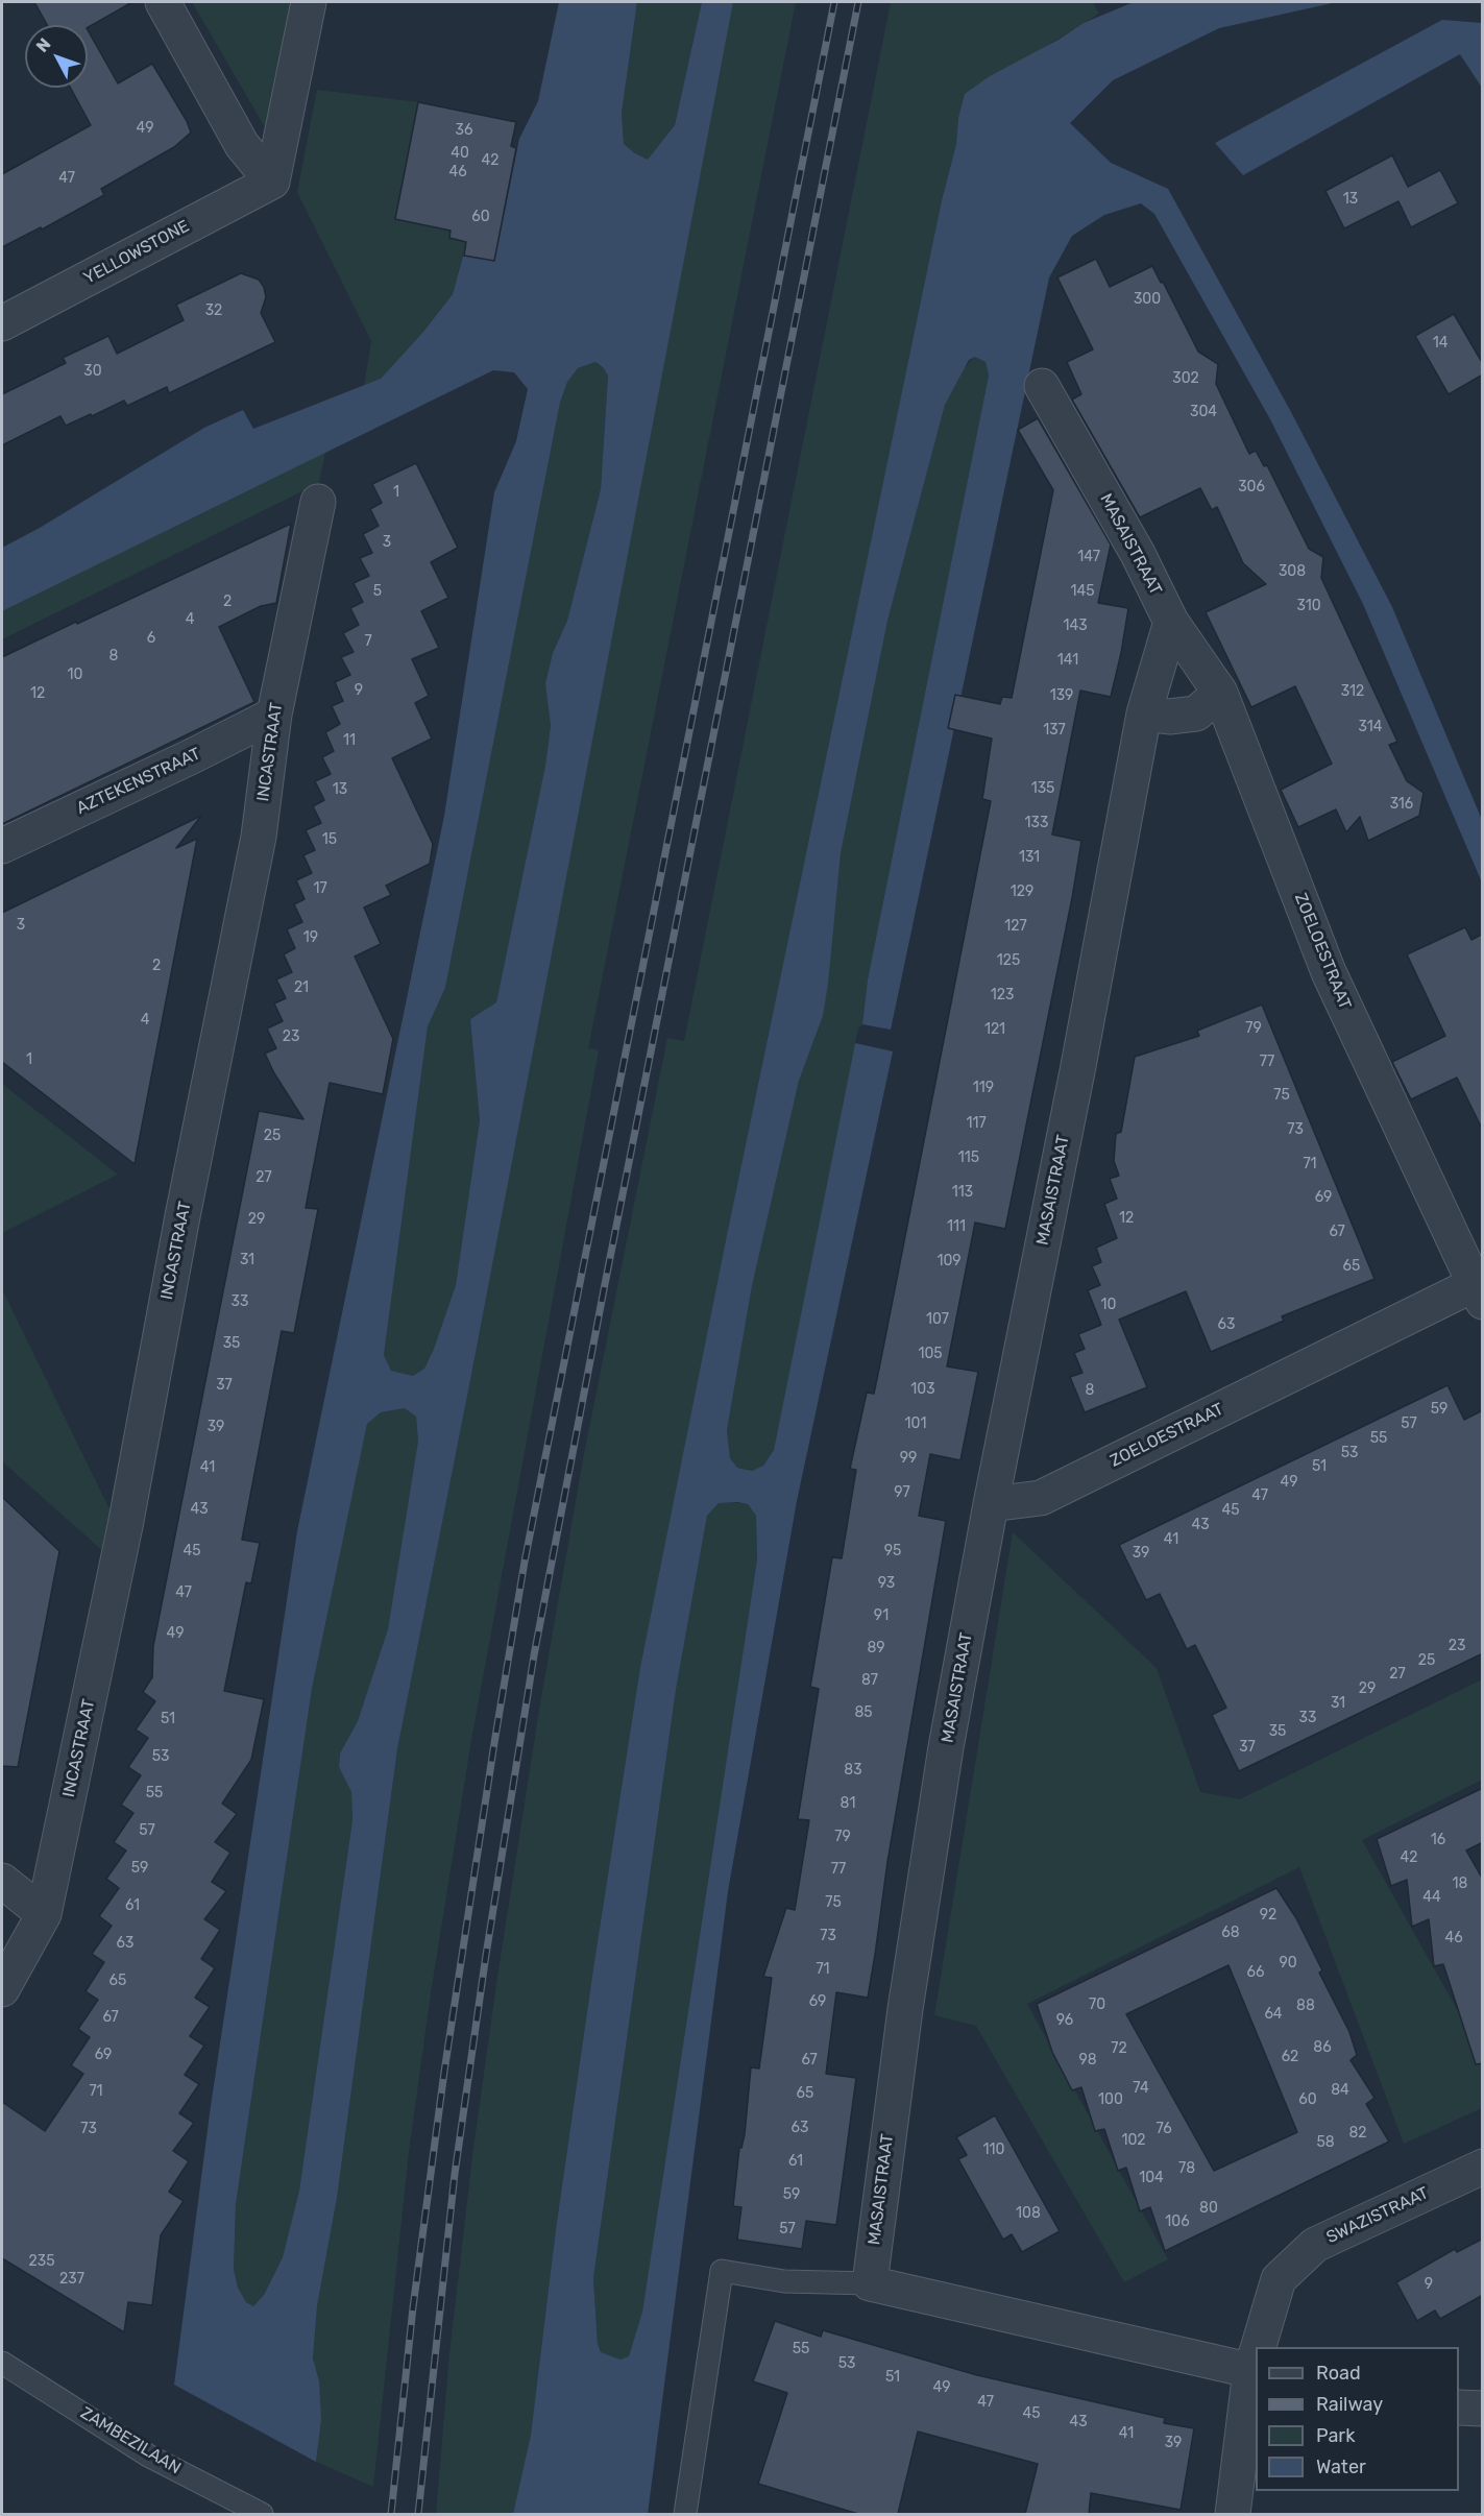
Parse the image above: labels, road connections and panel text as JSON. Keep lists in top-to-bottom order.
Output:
{
  "streets": {
    "street": [
      "YELLOWSTONE",
      "MASAISTRAAT",
      "INCASTRAAT",
      "AZTEKENSTRAAT",
      "ZOELOESTRAAT",
      "SWAZISTRAAT"
    ],
    "lane": ["ZAMBEZILAAN"]
  },
  "crossings": [
    ["MASAISTRAAT", "ZOELOESTRAAT"],
    ["INCASTRAAT", "AZTEKENSTRAAT"]
  ],
  "house_numbers": [
    "49",
    "36",
    "40",
    "42",
    "46",
    "47",
    "13",
    "60",
    "300",
    "32",
    "14",
    "30",
    "302",
    "304",
    "306",
    "1",
    "3",
    "147",
    "308",
    "5",
    "145",
    "2",
    "310",
    "4",
    "143",
    "6",
    "7",
    "8",
    "141",
    "10",
    "9",
    "312",
    "12",
    "139",
    "314",
    "137",
    "11",
    "135",
    "13",
    "316",
    "133",
    "15",
    "131",
    "17",
    "129",
    "3",
    "127",
    "19",
    "125",
    "2",
    "21",
    "123",
    "4",
    "79",
    "121",
    "23",
    "1",
    "77",
    "119",
    "75",
    "117",
    "73",
    "25",
    "115",
    "71",
    "27",
    "113",
    "69",
    "12",
    "29",
    "111",
    "67",
    "31",
    "109",
    "65",
    "33",
    "10",
    "107",
    "63",
    "35",
    "105",
    "37",
    "103",
    "8",
    "59",
    "101",
    "57",
    "39",
    "55",
    "53",
    "99",
    "51",
    "41",
    "49",
    "97",
    "47",
    "43",
    "45",
    "43",
    "41",
    "45",
    "95",
    "39",
    "93",
    "47",
    "91",
    "49",
    "23",
    "89",
    "25",
    "27",
    "87",
    "29",
    "31",
    "85",
    "33",
    "51",
    "35",
    "37",
    "53",
    "83",
    "55",
    "81",
    "57",
    "79",
    "16",
    "42",
    "59",
    "77",
    "18",
    "44",
    "75",
    "61",
    "92",
    "68",
    "73",
    "46",
    "63",
    "90",
    "71",
    "66",
    "65",
    "69",
    "70",
    "88",
    "64",
    "67",
    "96",
    "86",
    "72",
    "69",
    "62",
    "67",
    "98",
    "74",
    "84",
    "71",
    "65",
    "100",
    "60",
    "63",
    "73",
    "76",
    "82",
    "102",
    "58",
    "110",
    "61",
    "78",
    "104",
    "59",
    "80",
    "108",
    "106",
    "57",
    "235",
    "237",
    "9",
    "55",
    "53",
    "51",
    "49",
    "47",
    "45",
    "43",
    "41",
    "39"
  ],
  "legend": [
    "Road",
    "Railway",
    "Park",
    "Water"
  ],
  "north": "top left"
}
